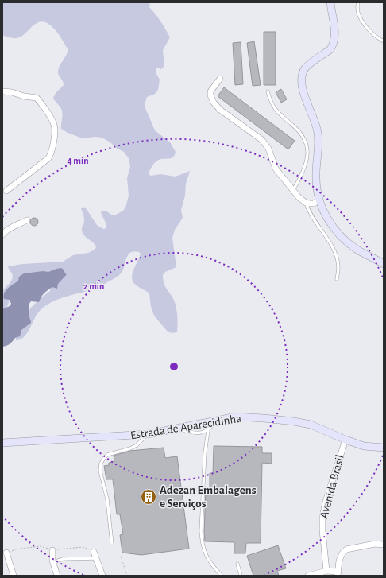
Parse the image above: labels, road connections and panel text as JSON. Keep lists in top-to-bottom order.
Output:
{
  "streets": {
    "street": ["Estrada de Aparecidinha", "Avenida Brasil"]
  },
  "crossings": [
    ["Estrada de Aparecidinha", "Avenida Brasil"]
  ],
  "places": {
    "building": ["Adezan Embalagens e Serviços"]
  },
  "rings": ["4 min", "2 min"]
}
